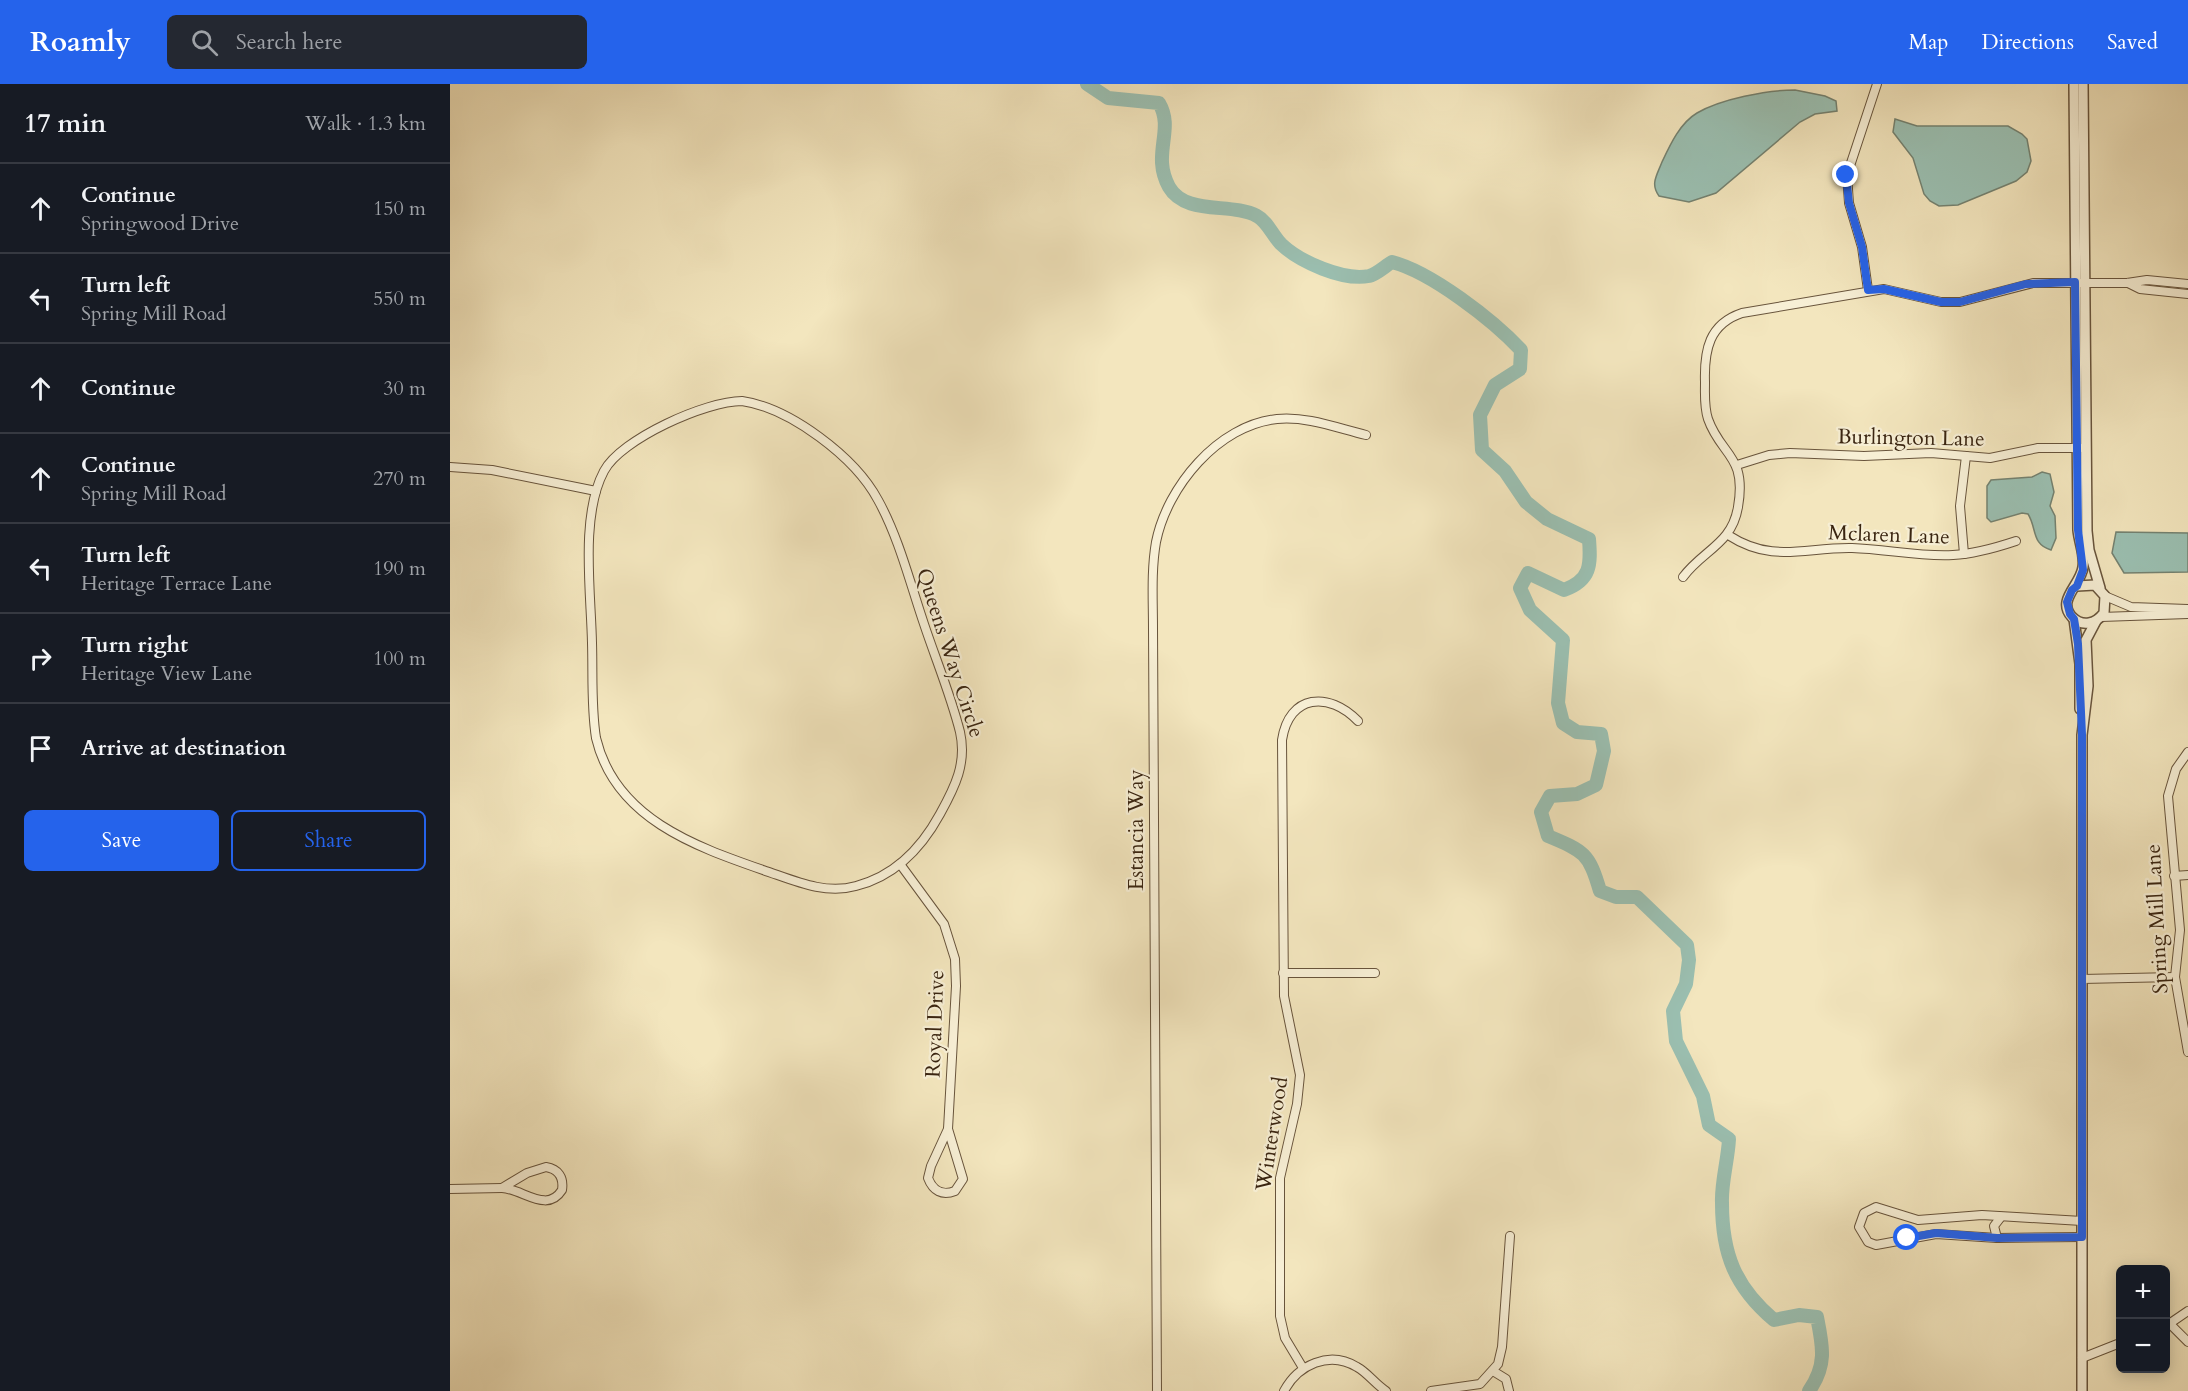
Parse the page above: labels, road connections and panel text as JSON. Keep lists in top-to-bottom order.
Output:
{
  "streets": {
    "street": [
      "Burlington Lane",
      "Mclaren Lane",
      "Queens Way Circle",
      "Estancia Way",
      "Spring Mill Lane",
      "Royal Drive",
      "Winterwood"
    ]
  },
  "crossings": [
    ["Queens Way Circle", "Royal Drive"]
  ],
  "page": {
    "header": "Roamly",
    "search": "Search here",
    "nav": ["Map", "Directions", "Saved"],
    "heading": ["17 min", "Walk · 1.3 km"],
    "list": [
      ["Continue", "Springwood Drive", "150 m"],
      ["Turn left", "Spring Mill Road", "550 m"],
      ["Continue", "30 m"],
      ["Continue", "Spring Mill Road", "270 m"],
      ["Turn left", "Heritage Terrace Lane", "190 m"],
      ["Turn right", "Heritage View Lane", "100 m"],
      "Arrive at destination"
    ],
    "buttons": ["Save", "Share"],
    "map_buttons": ["+", "−"]
  }
}
